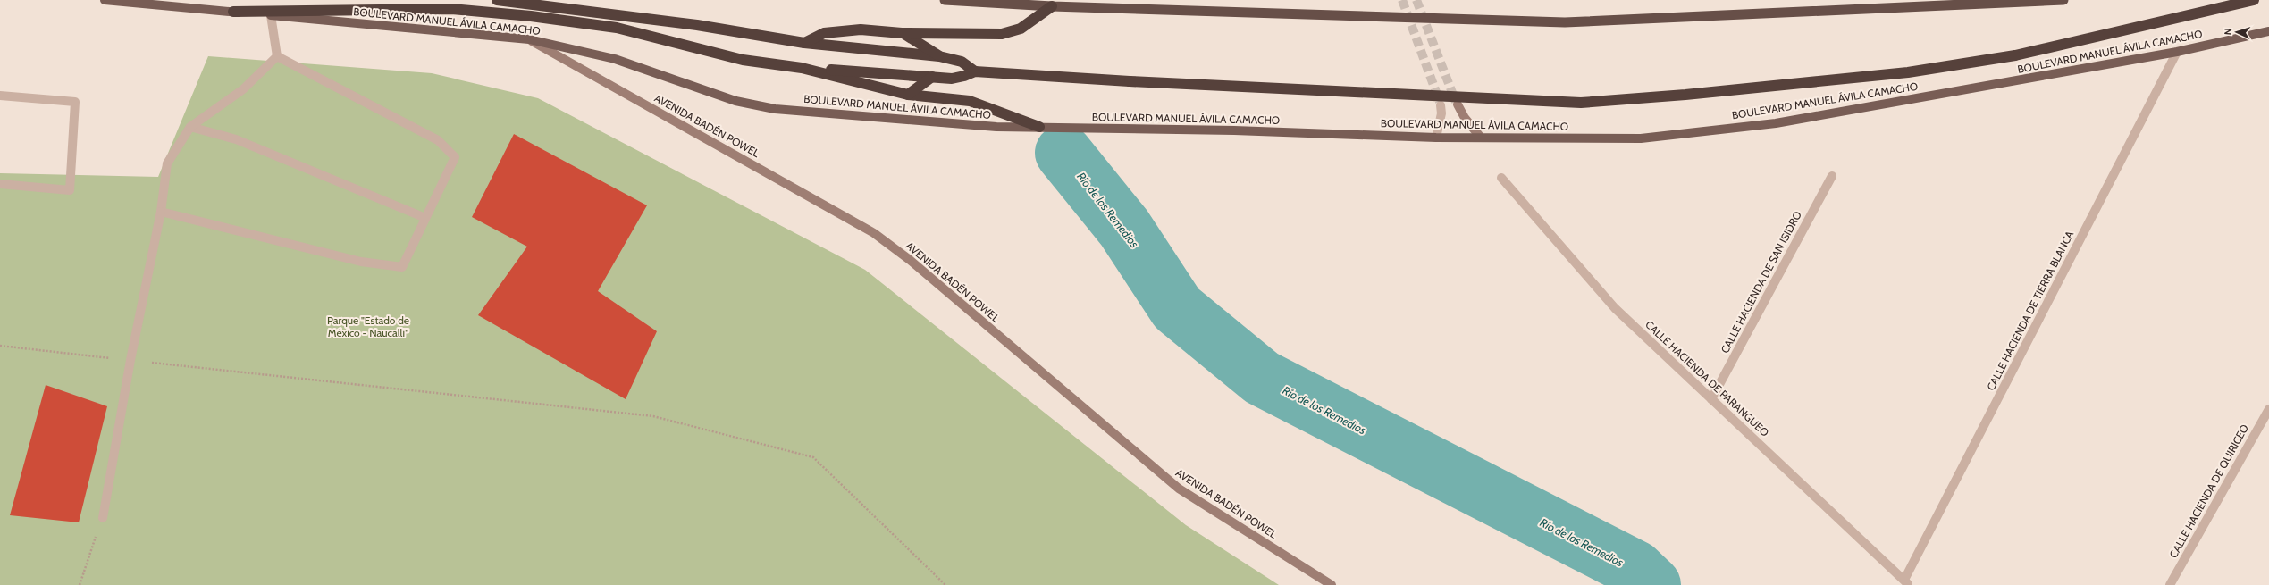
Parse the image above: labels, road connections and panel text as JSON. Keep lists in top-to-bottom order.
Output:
{
  "streets": {
    "main road": ["BOULEVARD MANUEL ÁVILA CAMACHO", "AVENIDA BADÉN POWEL"],
    "street": [
      "CALLE HACIENDA DE SAN ISIDRO",
      "CALLE HACIENDA DE TIERRA BLANCA",
      "CALLE HACIENDA DE PARANGUEO",
      "CALLE HACIENDA DE QUIRICEO"
    ]
  },
  "crossings": [
    ["BOULEVARD MANUEL ÁVILA CAMACHO", "AVENIDA BADÉN POWEL"],
    ["BOULEVARD MANUEL ÁVILA CAMACHO", "CALLE HACIENDA DE TIERRA BLANCA"],
    ["CALLE HACIENDA DE SAN ISIDRO", "CALLE HACIENDA DE PARANGUEO"],
    ["CALLE HACIENDA DE TIERRA BLANCA", "CALLE HACIENDA DE PARANGUEO"]
  ],
  "water": ["Río de los Remedios"],
  "parks": ["Parque \"Estado de México - Naucalli\""],
  "north": "left"
}
